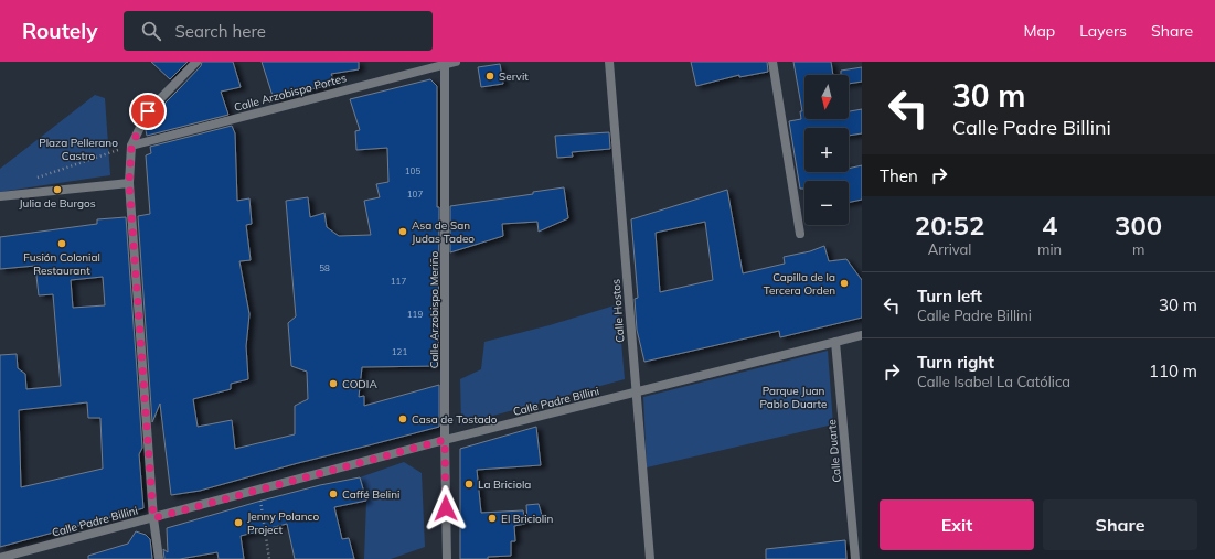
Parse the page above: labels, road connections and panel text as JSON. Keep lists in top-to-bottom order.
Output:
{
  "streets": {
    "street": [
      "Calle Arzobispo Portes",
      "Calle Arzobispo Meriño",
      "Calle Hostos",
      "Calle Padre Billini",
      "Calle Duarte"
    ]
  },
  "crossings": [
    ["Calle Arzobispo Portes", "Calle Arzobispo Meriño"],
    ["Calle Arzobispo Meriño", "Calle Padre Billini"],
    ["Calle Hostos", "Calle Padre Billini"],
    ["Calle Padre Billini", "Calle Duarte"]
  ],
  "parks": ["Plaza Pellerano Castro", "Parque Juan Pablo Duarte"],
  "places": [
    "Servit",
    "Julia de Burgos",
    "Asa de San Judas Tadeo",
    "Fusión Colonial Restaurant",
    "Capilla de la Tercera Orden",
    "CODIA",
    "Casa de Tostado",
    "La Briciola",
    "Caffé Belini",
    "El Briciolin",
    "Jenny Polanco Project"
  ],
  "house_numbers": [
    "105",
    "107",
    "58",
    "117",
    "119",
    "121"
  ],
  "north": "bottom",
  "page": {
    "header": "Routely",
    "search": "Search here",
    "nav": ["Map", "Layers", "Share"],
    "turn": ["30 m", "Calle Padre Billini"],
    "map_buttons": ["+", "−"],
    "then": "Then",
    "eta": [
      "20:52",
      "Arrival",
      "4",
      "min",
      "300",
      "m"
    ],
    "list": [
      {
        "name": "Turn left",
        "note": "Calle Padre Billini",
        "value": "30 m"
      },
      {
        "name": "Turn right",
        "note": "Calle Isabel La Católica",
        "value": "110 m"
      }
    ],
    "buttons": ["Exit", "Share"]
  }
}
